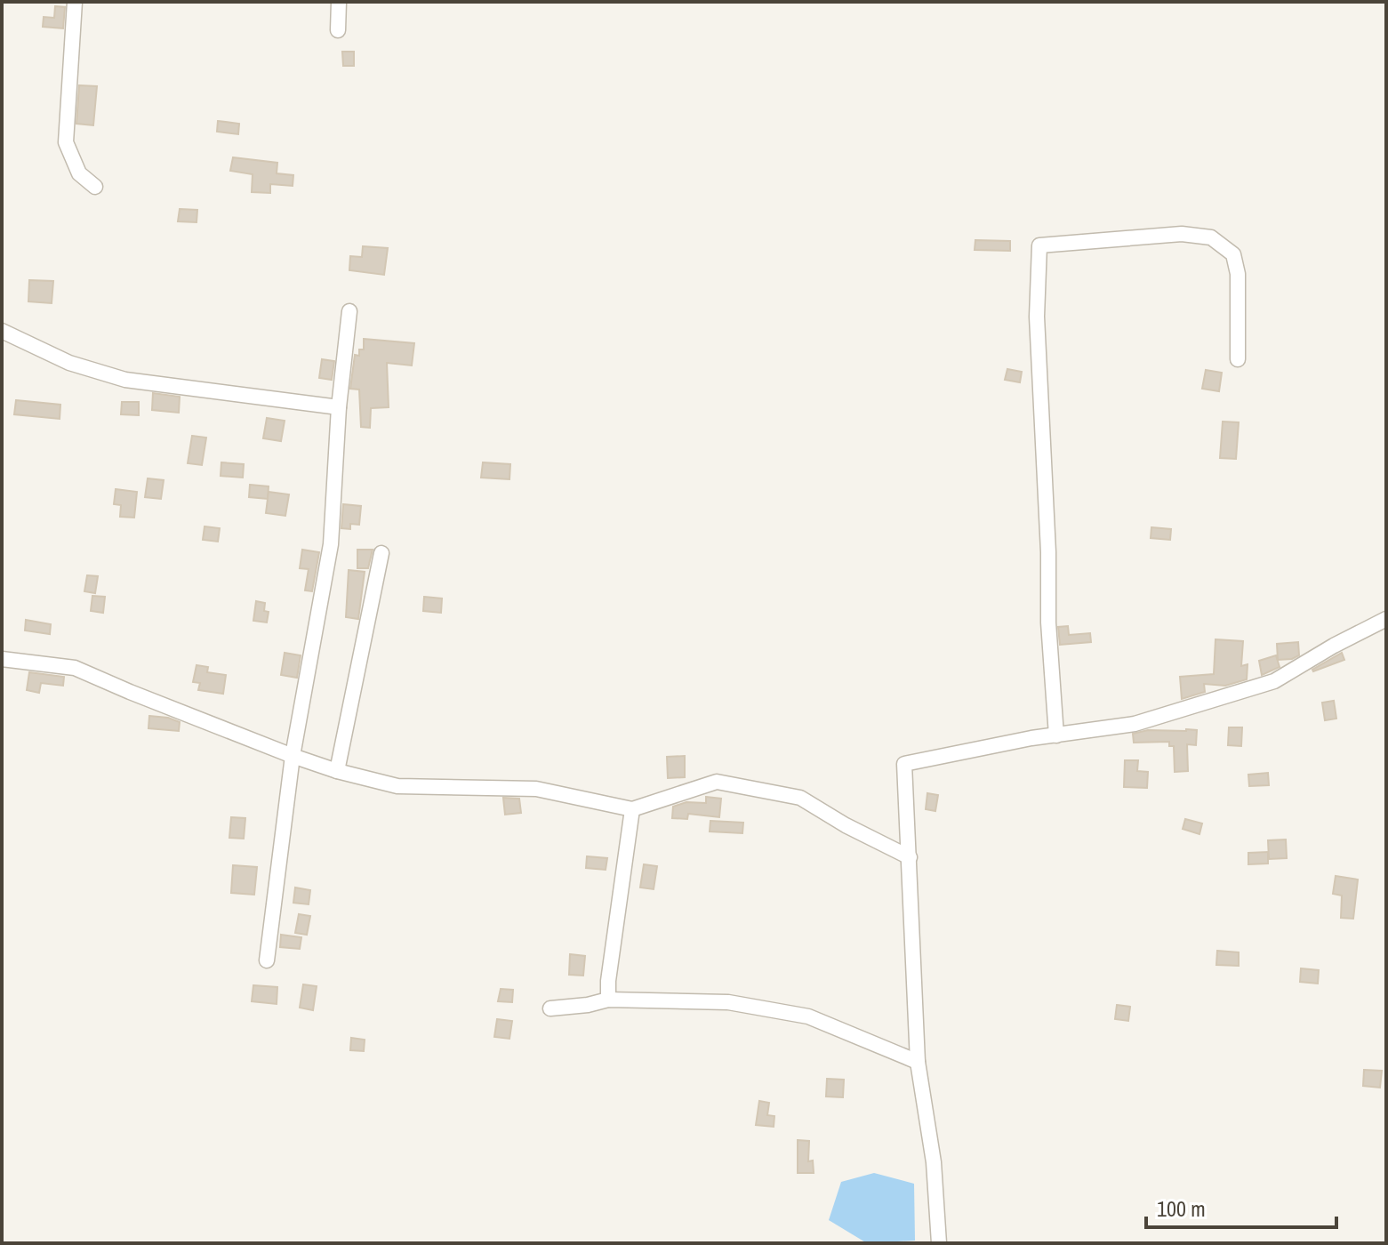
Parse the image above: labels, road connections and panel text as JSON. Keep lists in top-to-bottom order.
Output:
{
  "scale_bar": "100 m"
}
